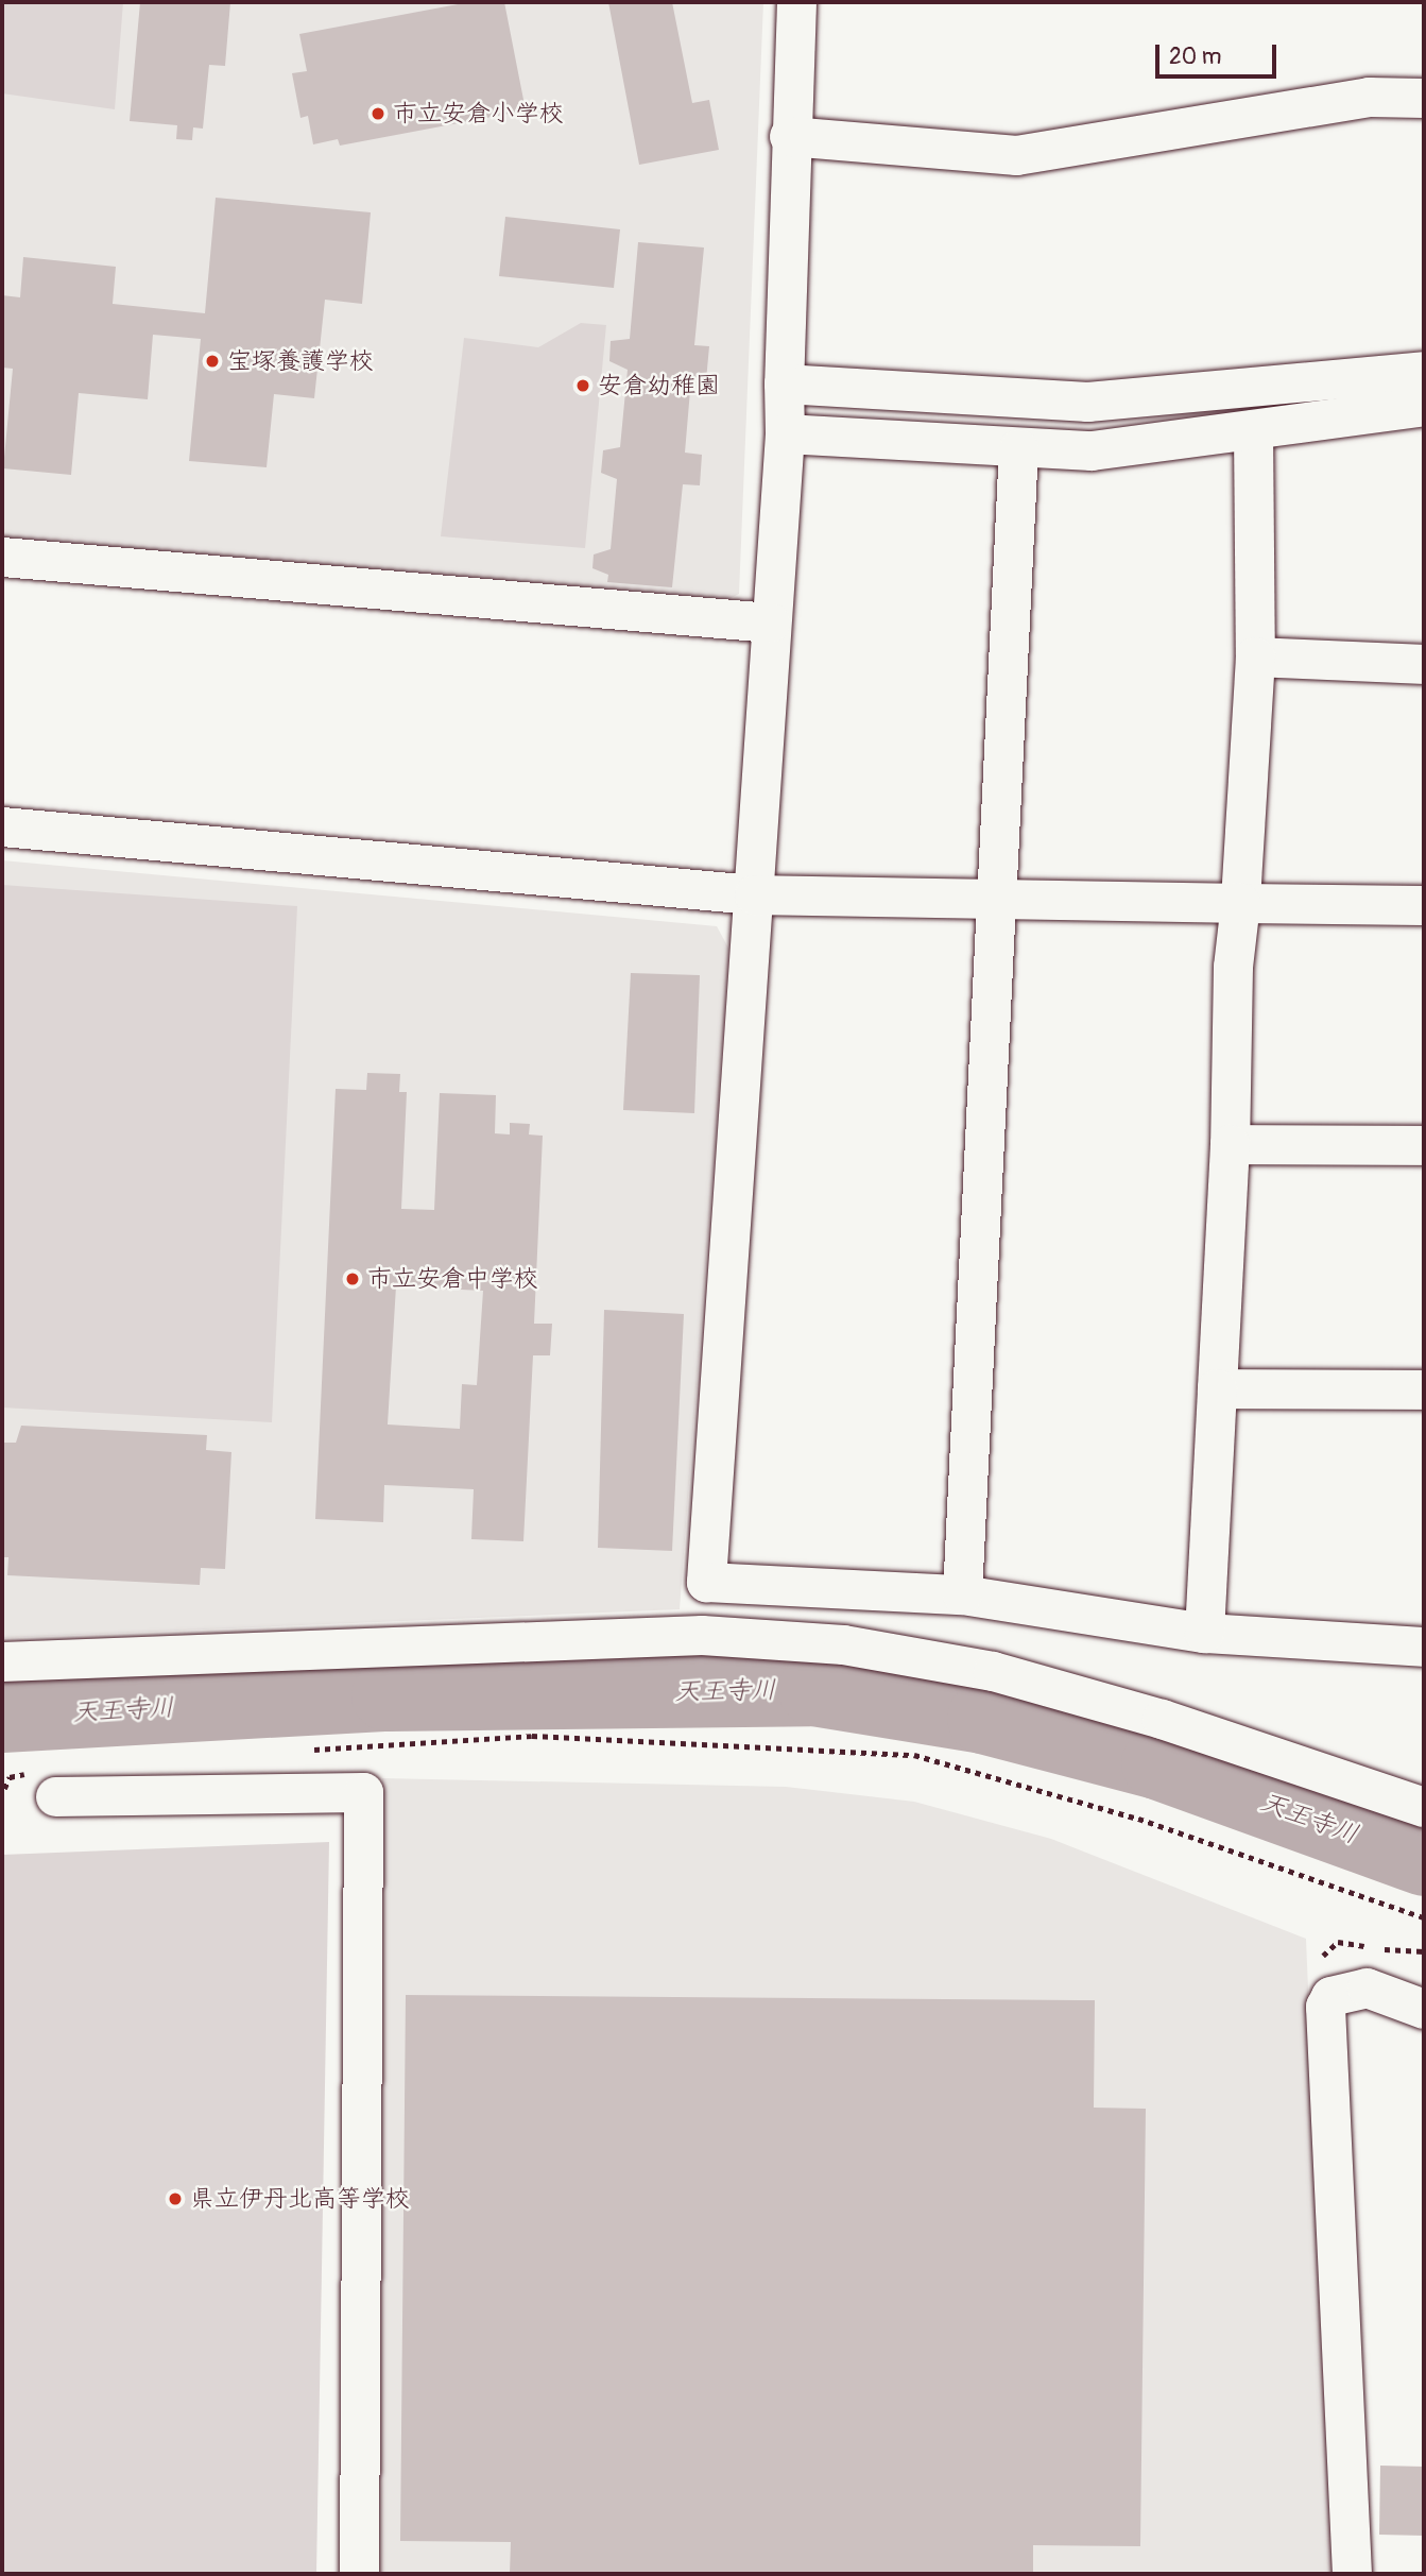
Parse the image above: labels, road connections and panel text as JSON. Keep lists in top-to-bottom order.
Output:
{
  "water": ["天王寺川"],
  "places": [
    "市立安倉小学校",
    "宝塚養護学校",
    "安倉幼稚園",
    "市立安倉中学校",
    "県立伊丹北高等学校"
  ],
  "scale_bar": "20 m"
}
